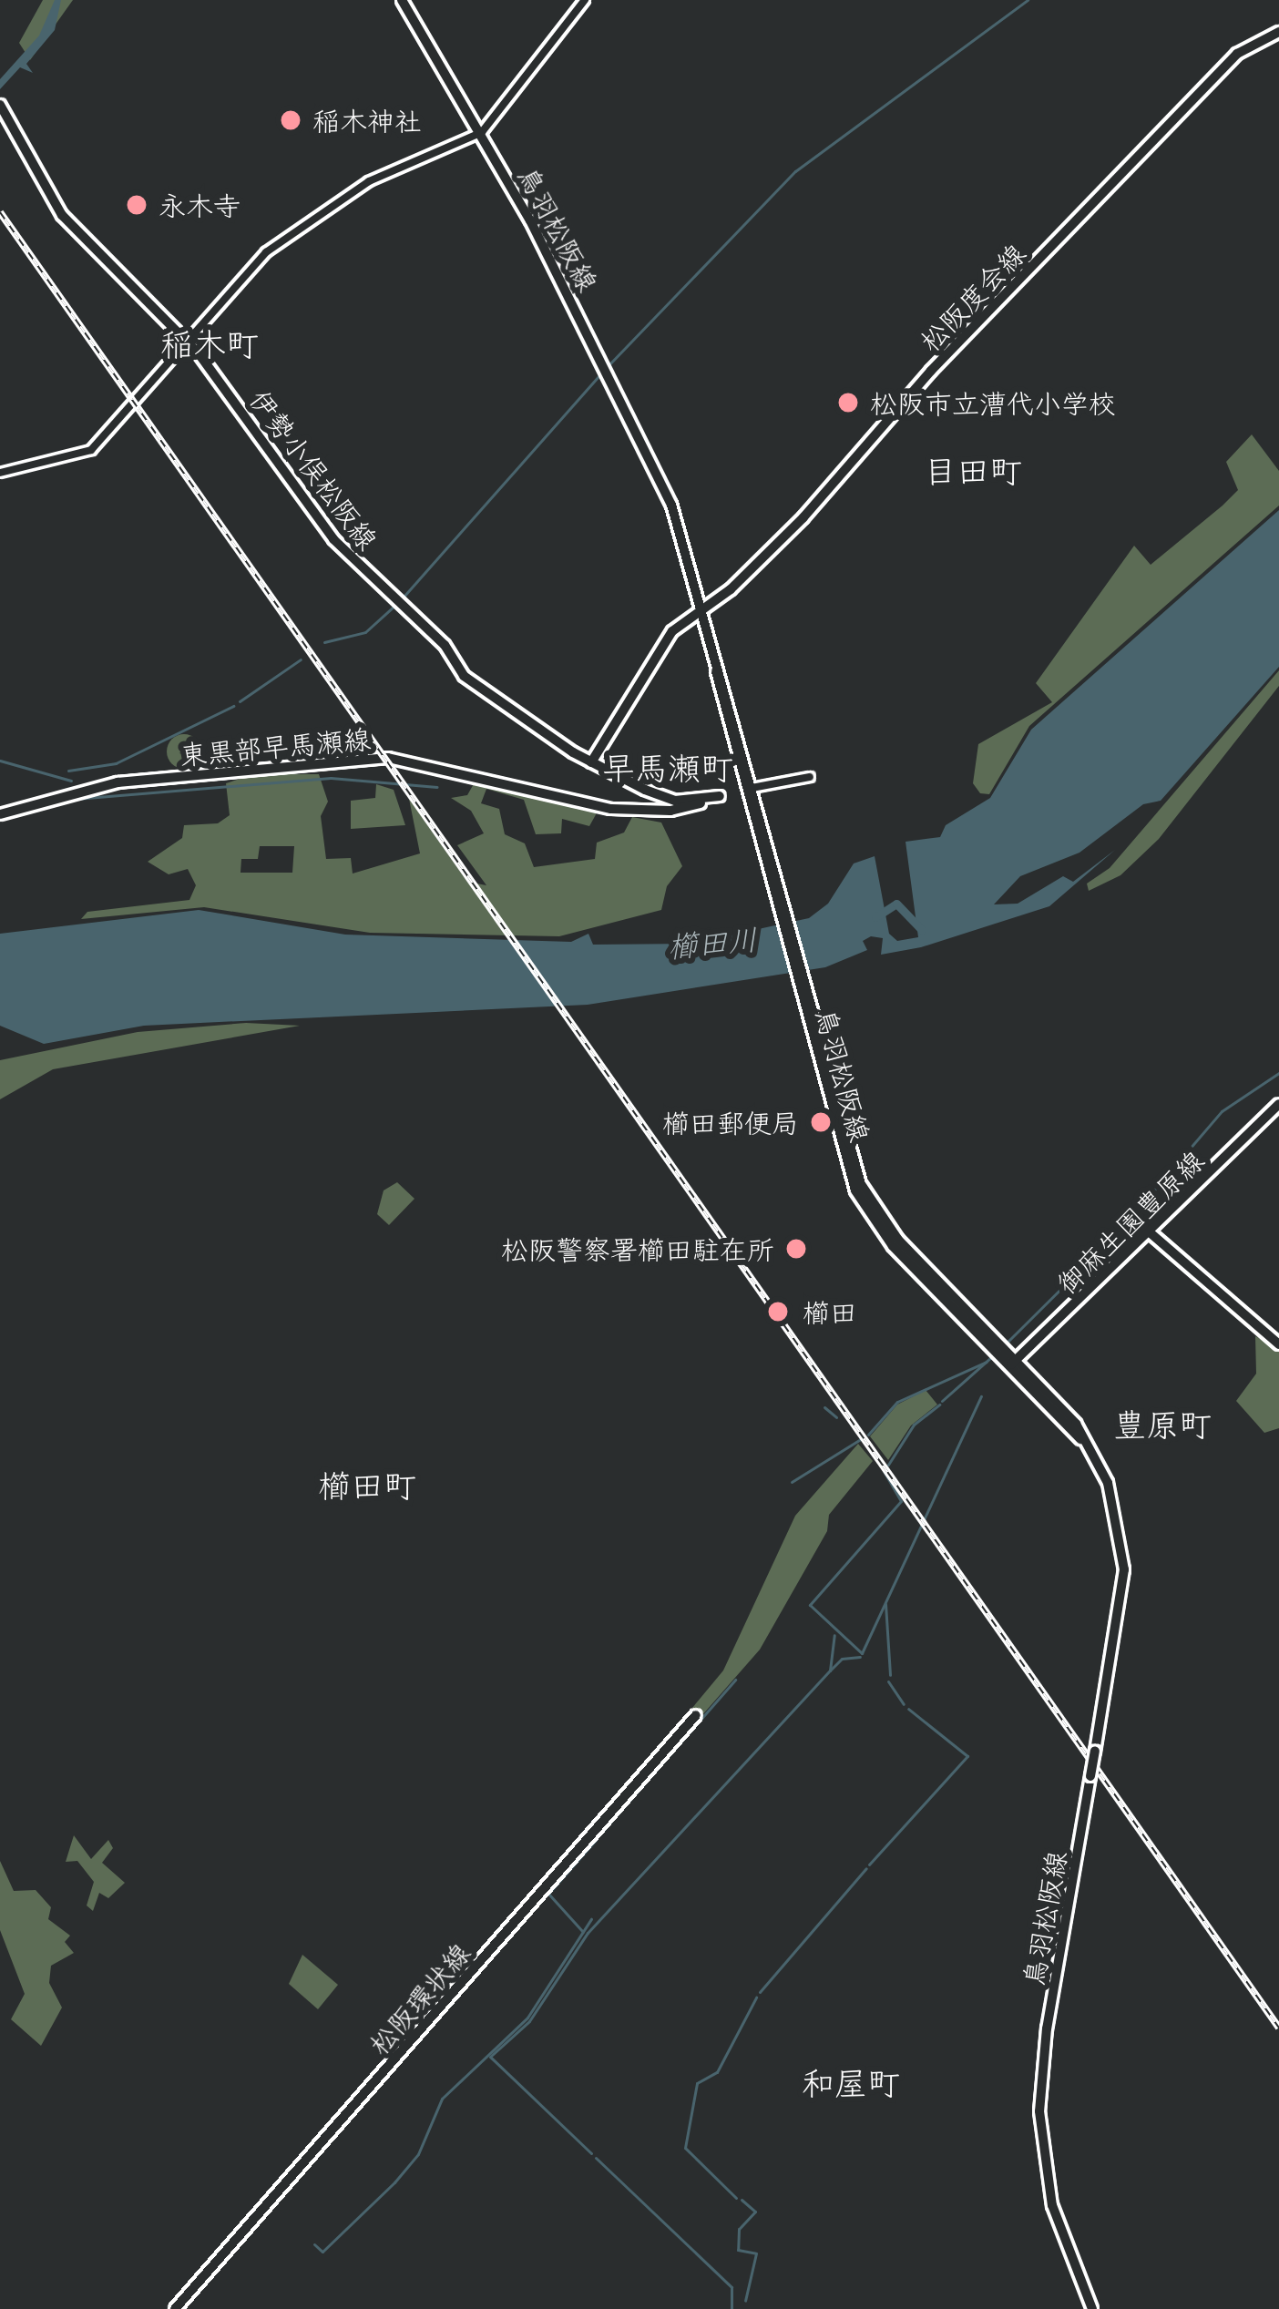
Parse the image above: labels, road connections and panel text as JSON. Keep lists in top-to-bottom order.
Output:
{
  "streets": {
    "main road": [
      "鳥羽松阪線",
      "松阪度会線",
      "伊勢小俣松阪線",
      "東黒部早馬瀬線",
      "御麻生園豊原線",
      "松阪環状線"
    ]
  },
  "crossings": [
    ["鳥羽松阪線", "松阪度会線"],
    ["鳥羽松阪線", "東黒部早馬瀬線"],
    ["鳥羽松阪線", "御麻生園豊原線"],
    ["松阪度会線", "伊勢小俣松阪線"],
    ["伊勢小俣松阪線", "東黒部早馬瀬線"]
  ],
  "districts": [
    "稲木町",
    "目田町",
    "早馬瀬町",
    "豊原町",
    "櫛田町",
    "和屋町"
  ],
  "water": ["櫛田川"],
  "places": [
    "稲木神社",
    "永木寺",
    "松阪市立漕代小学校",
    "櫛田郵便局",
    "松阪警察署櫛田駐在所",
    "櫛田"
  ]
}
